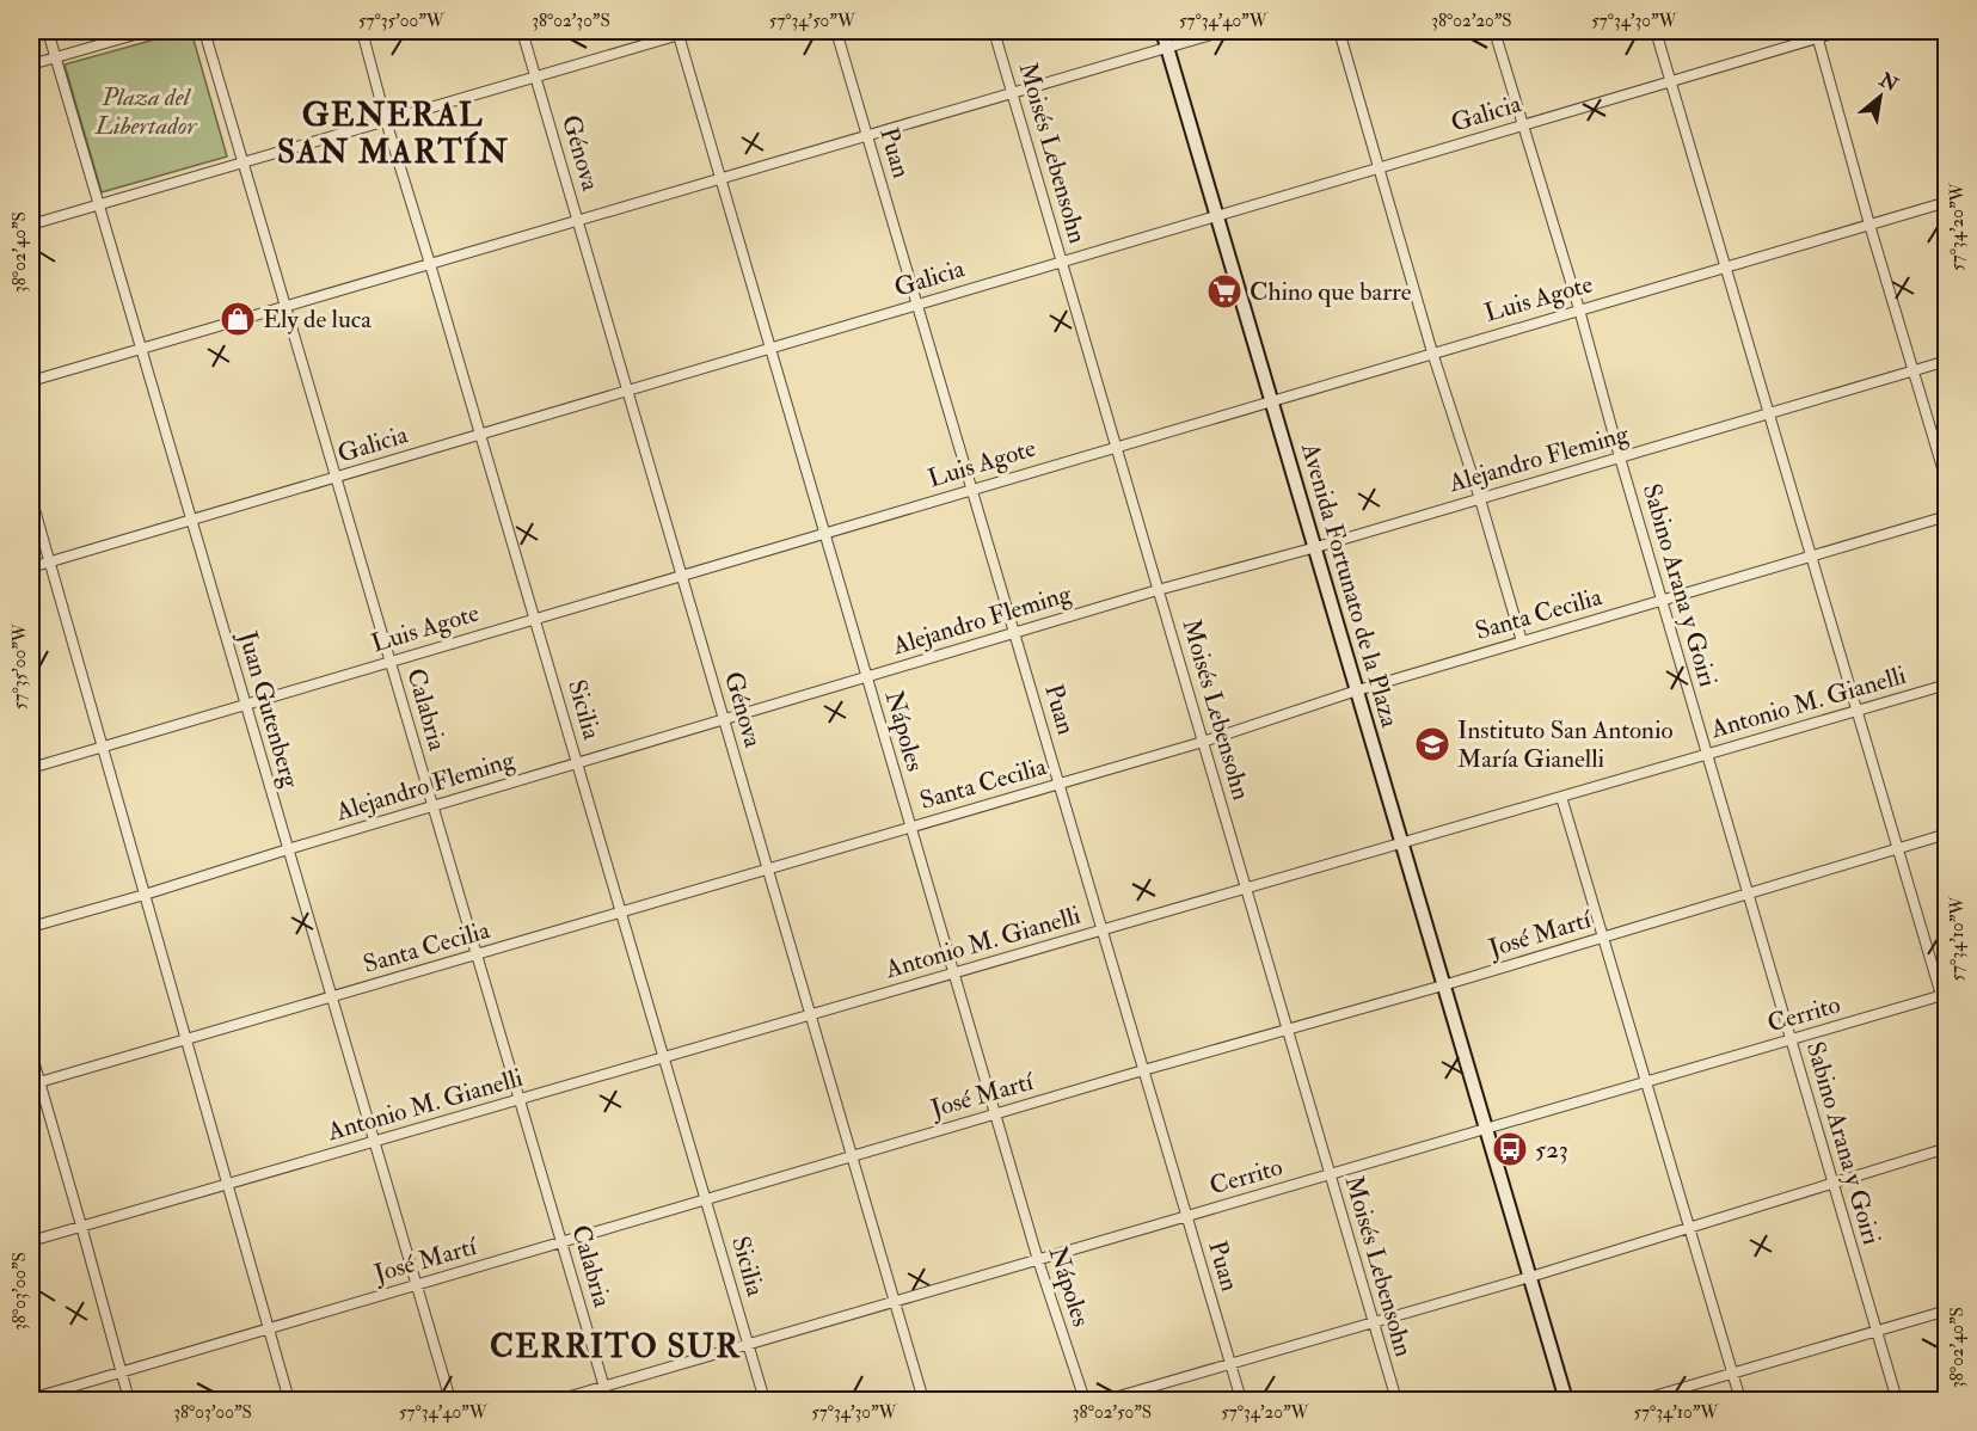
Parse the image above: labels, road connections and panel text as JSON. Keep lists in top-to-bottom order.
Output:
{
  "streets": {
    "main road": ["Avenida Fortunato de la Plaza"],
    "street": [
      "Galicia",
      "Génova",
      "Puan",
      "Moisés Lebensohn",
      "Luis Agote",
      "Alejandro Fleming",
      "Sabino Arana y Goiri",
      "Santa Cecilia",
      "Antonio M. Gianelli",
      "Juan Gutenberg",
      "Calabria",
      "Sicilia",
      "Nápoles",
      "José Martí",
      "Cerrito"
    ]
  },
  "crossings": [
    ["Galicia", "Génova"],
    ["Galicia", "Puan"],
    ["Galicia", "Moisés Lebensohn"],
    ["Galicia", "Avenida Fortunato de la Plaza"],
    ["Galicia", "Sabino Arana y Goiri"],
    ["Galicia", "Juan Gutenberg"],
    ["Galicia", "Calabria"],
    ["Galicia", "Sicilia"],
    ["Galicia", "Nápoles"],
    ["Génova", "Luis Agote"],
    ["Génova", "Alejandro Fleming"],
    ["Génova", "Santa Cecilia"],
    ["Génova", "Antonio M. Gianelli"],
    ["Génova", "José Martí"],
    ["Génova", "Cerrito"],
    ["Puan", "Luis Agote"],
    ["Puan", "Alejandro Fleming"],
    ["Puan", "Santa Cecilia"],
    ["Puan", "Antonio M. Gianelli"],
    ["Puan", "José Martí"],
    ["Puan", "Cerrito"],
    ["Moisés Lebensohn", "Luis Agote"],
    ["Moisés Lebensohn", "Alejandro Fleming"],
    ["Moisés Lebensohn", "Santa Cecilia"],
    ["Moisés Lebensohn", "Antonio M. Gianelli"],
    ["Moisés Lebensohn", "José Martí"],
    ["Moisés Lebensohn", "Cerrito"],
    ["Luis Agote", "Avenida Fortunato de la Plaza"],
    ["Luis Agote", "Sabino Arana y Goiri"],
    ["Luis Agote", "Juan Gutenberg"],
    ["Luis Agote", "Calabria"],
    ["Luis Agote", "Sicilia"],
    ["Luis Agote", "Nápoles"],
    ["Alejandro Fleming", "Avenida Fortunato de la Plaza"],
    ["Alejandro Fleming", "Sabino Arana y Goiri"],
    ["Alejandro Fleming", "Juan Gutenberg"],
    ["Alejandro Fleming", "Calabria"],
    ["Alejandro Fleming", "Sicilia"],
    ["Alejandro Fleming", "Nápoles"],
    ["Avenida Fortunato de la Plaza", "Santa Cecilia"],
    ["Avenida Fortunato de la Plaza", "Antonio M. Gianelli"],
    ["Avenida Fortunato de la Plaza", "José Martí"],
    ["Avenida Fortunato de la Plaza", "Cerrito"],
    ["Sabino Arana y Goiri", "Santa Cecilia"],
    ["Sabino Arana y Goiri", "Antonio M. Gianelli"],
    ["Sabino Arana y Goiri", "José Martí"],
    ["Sabino Arana y Goiri", "Cerrito"],
    ["Santa Cecilia", "Juan Gutenberg"],
    ["Santa Cecilia", "Calabria"],
    ["Santa Cecilia", "Sicilia"],
    ["Santa Cecilia", "Nápoles"],
    ["Antonio M. Gianelli", "Juan Gutenberg"],
    ["Antonio M. Gianelli", "Calabria"],
    ["Antonio M. Gianelli", "Sicilia"],
    ["Antonio M. Gianelli", "Nápoles"],
    ["Juan Gutenberg", "José Martí"],
    ["Calabria", "José Martí"],
    ["Calabria", "Cerrito"],
    ["Sicilia", "José Martí"],
    ["Sicilia", "Cerrito"],
    ["Nápoles", "José Martí"],
    ["Nápoles", "Cerrito"]
  ],
  "districts": ["GENERAL SAN MARTÍN", "CERRITO SUR"],
  "parks": ["Plaza del Libertador"],
  "places": {
    "supermarket": ["Chino que barre"],
    "shop": ["Ely de luca"],
    "school or university": ["Instituto San Antonio María Gianelli"],
    "bus stop": ["523"]
  },
  "north": "top right",
  "coordinates": [
    "57°35'00\"W",
    "38°02'30\"S",
    "57°34'50\"W",
    "57°34'40\"W",
    "38°02'20\"S",
    "57°34'30\"W",
    "57°34'20\"W",
    "38°02'40\"S",
    "57°34'10\"W",
    "38°03'00\"S",
    "38°02'50\"S"
  ]
}
